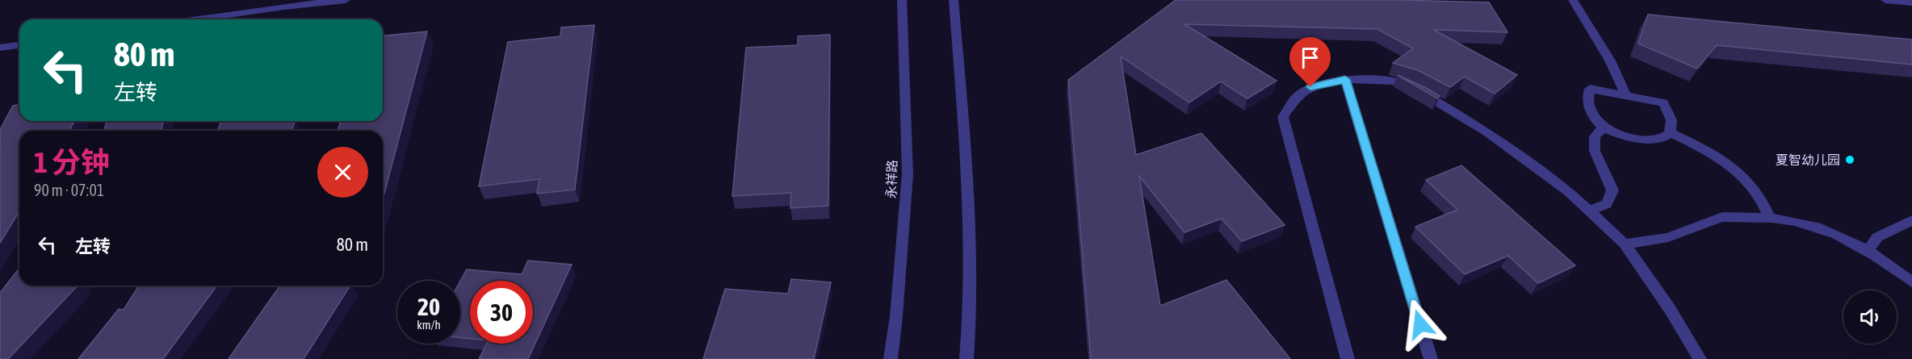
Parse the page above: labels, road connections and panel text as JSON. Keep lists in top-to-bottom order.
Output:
{
  "streets": {
    "street": ["永祥路"]
  },
  "places": ["夏智幼儿园"],
  "page": {
    "turn": ["80 m", "左转"],
    "heading": ["1 分钟", "90 m · 07:01"],
    "list": [
      {
        "name": "左转",
        "value": "80 m"
      }
    ],
    "speed": "20 km/h",
    "limit": "30"
  }
}
